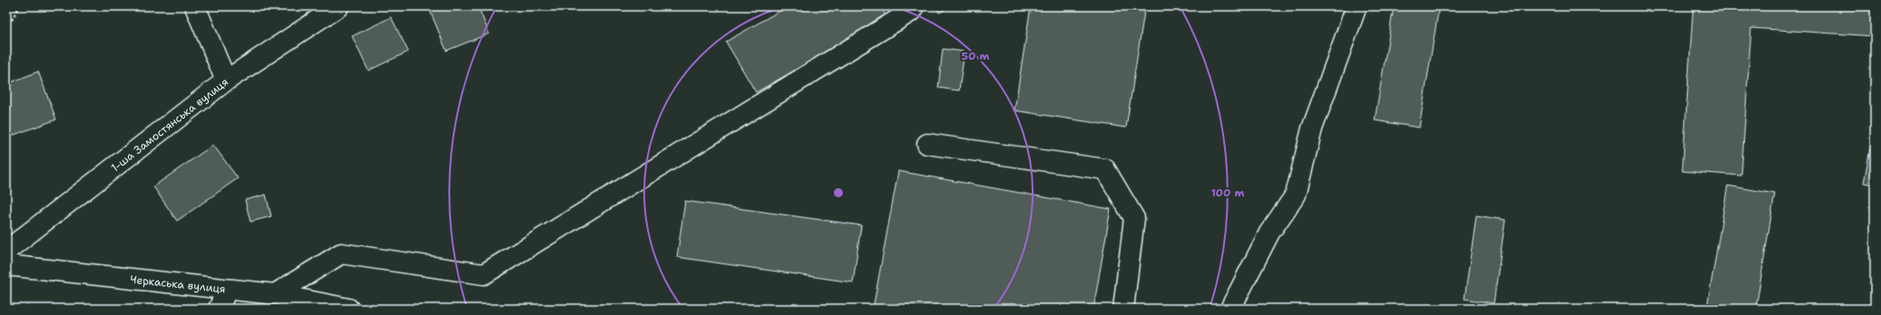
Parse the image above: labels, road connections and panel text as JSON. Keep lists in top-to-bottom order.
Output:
{
  "streets": {
    "street": ["1-ша Замостянська вулиця", "Черкаська вулиця"]
  },
  "rings": ["50 m", "100 m"]
}
